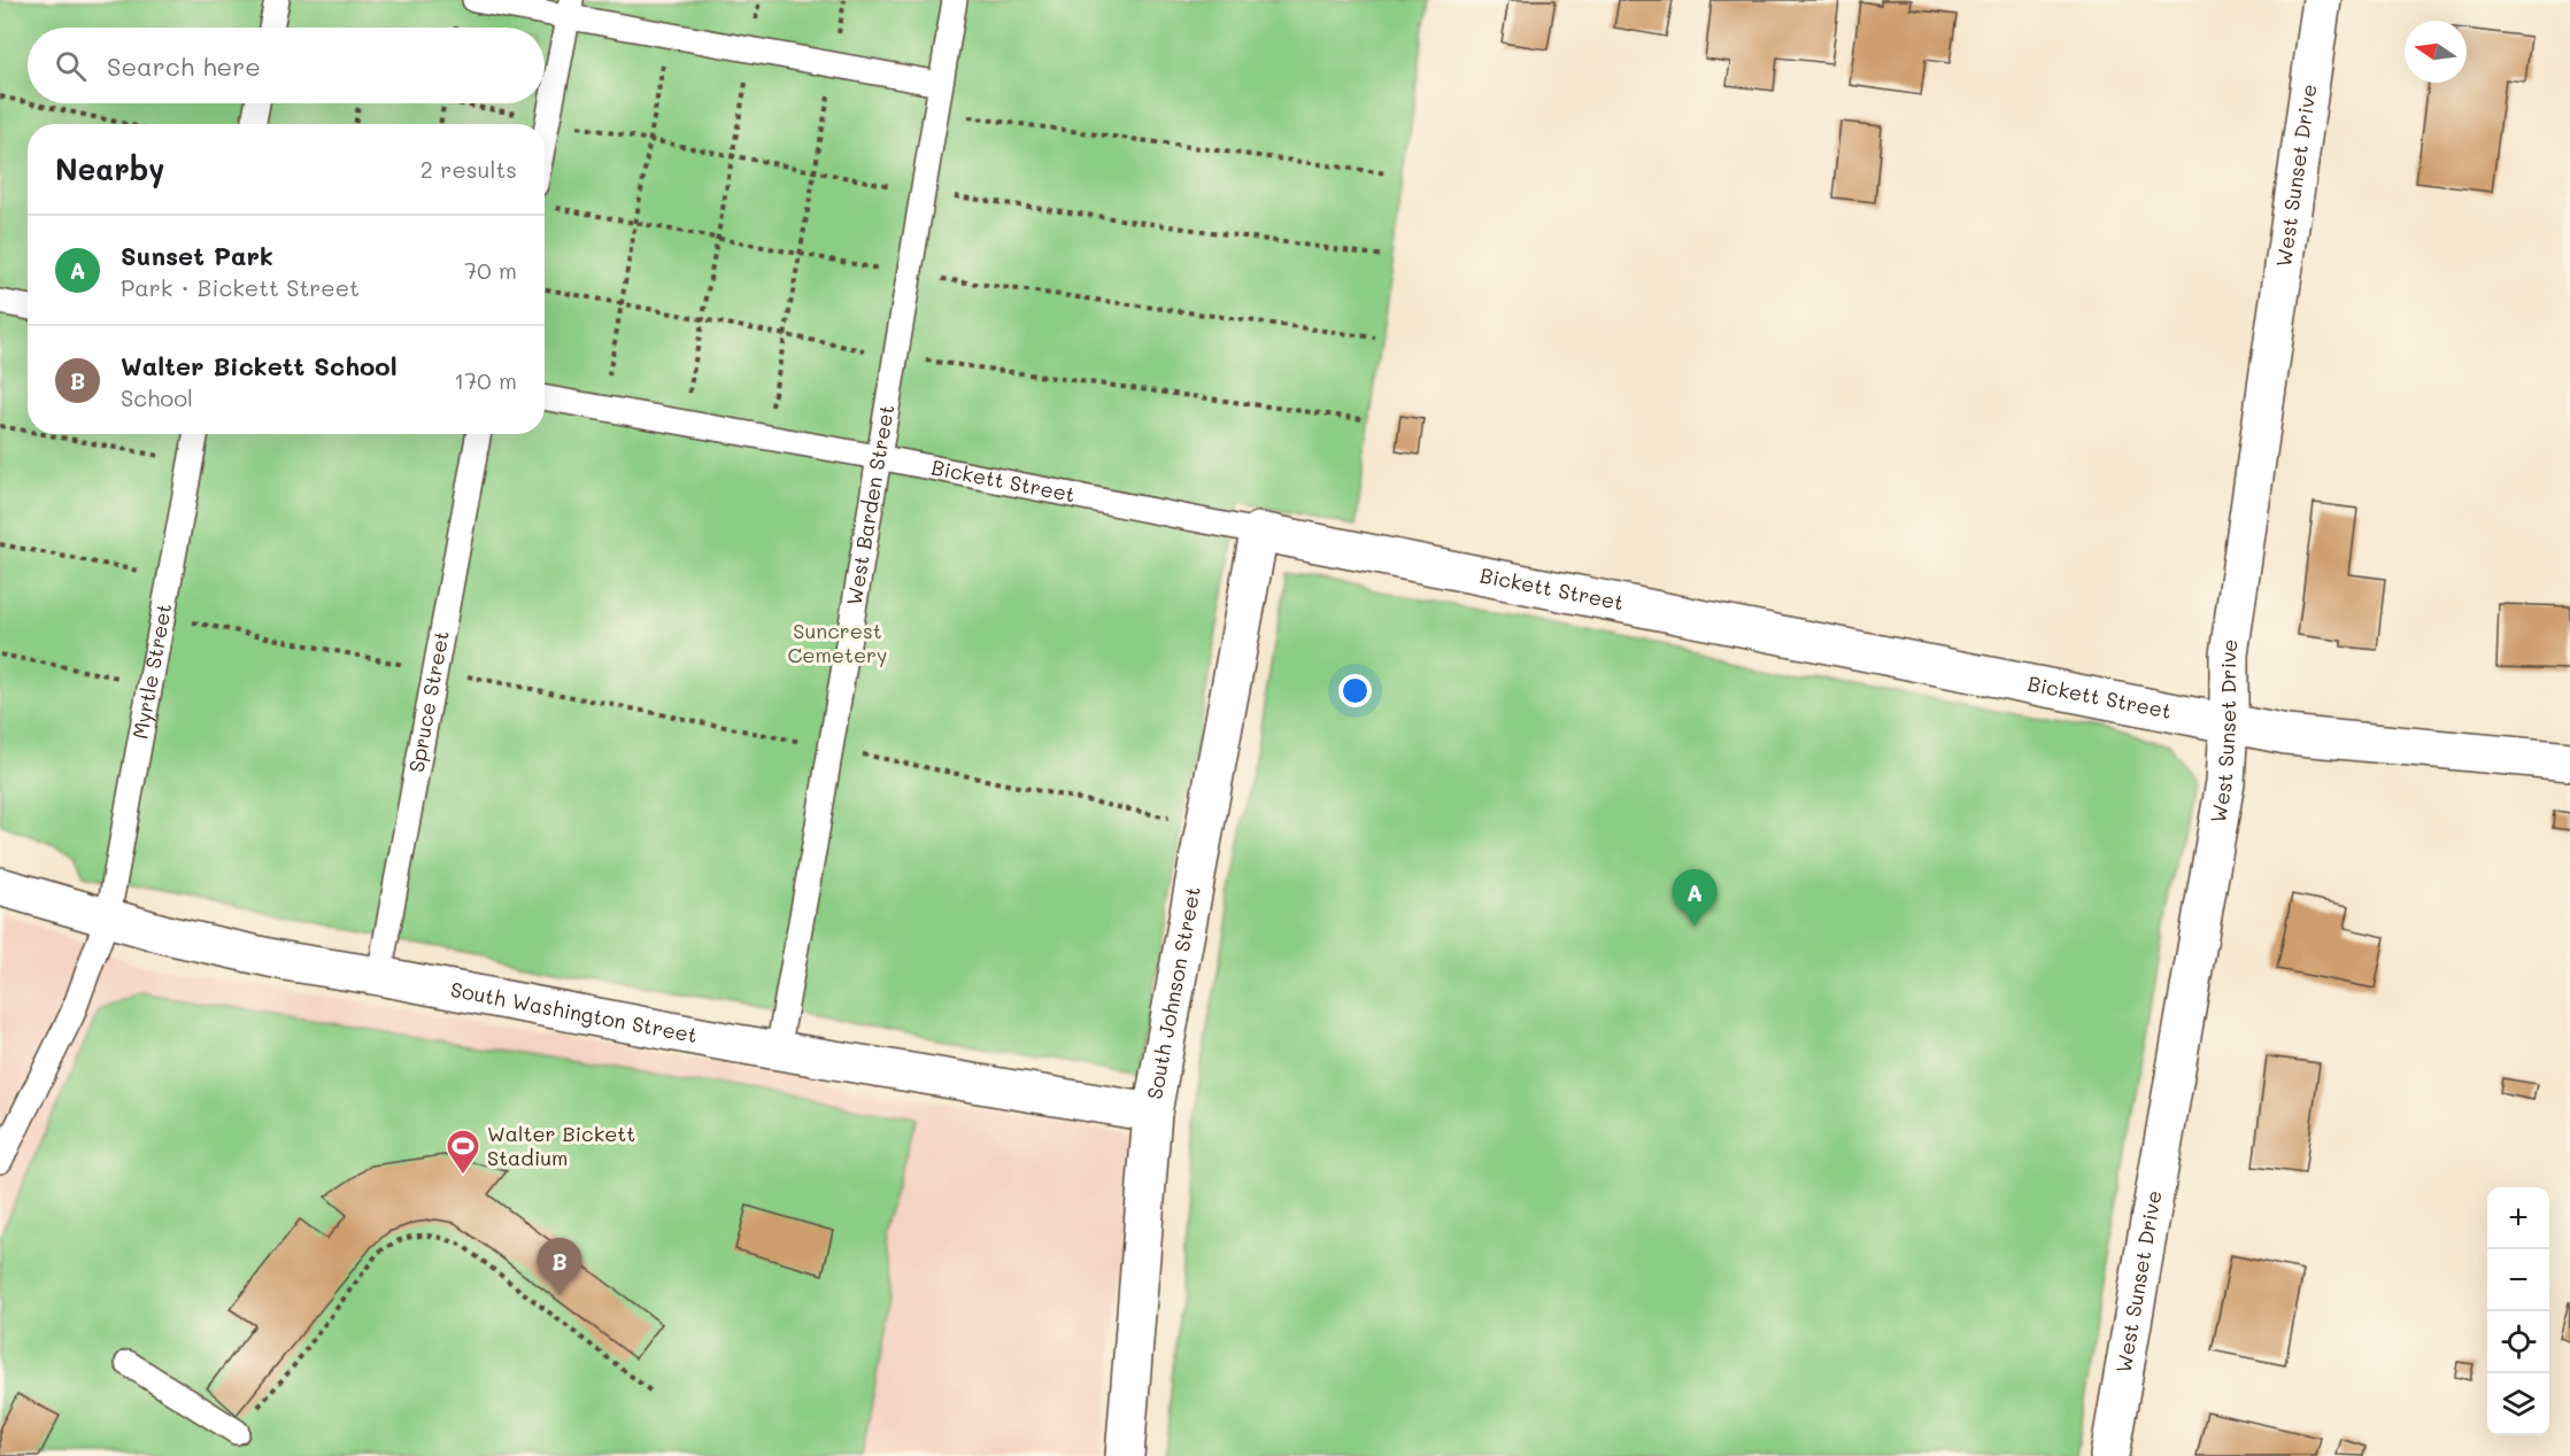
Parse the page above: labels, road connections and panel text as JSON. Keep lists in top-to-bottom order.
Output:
{
  "streets": {
    "street": [
      "West Sunset Drive",
      "Bickett Street",
      "South Johnson Street",
      "South Washington Street"
    ],
    "lane": ["West Barden Street", "Myrtle Street", "Spruce Street"]
  },
  "crossings": [
    ["West Sunset Drive", "Bickett Street"],
    ["Bickett Street", "West Barden Street"],
    ["Bickett Street", "South Johnson Street"],
    ["West Barden Street", "South Washington Street"],
    ["Myrtle Street", "South Washington Street"],
    ["Spruce Street", "South Washington Street"],
    ["South Johnson Street", "South Washington Street"]
  ],
  "parks": ["Suncrest Cemetery"],
  "places": {
    "sports": ["Walter Bickett Stadium"]
  },
  "north": "left",
  "page": {
    "search": "Search here",
    "heading": ["Nearby", "2 results"],
    "list": [
      {
        "mark": "A",
        "name": "Sunset Park",
        "note": "Park · Bickett Street",
        "value": "70 m"
      },
      {
        "mark": "B",
        "name": "Walter Bickett School",
        "note": "School",
        "value": "170 m"
      }
    ],
    "pins": ["A", "B"],
    "map_buttons": ["+", "−"]
  }
}
